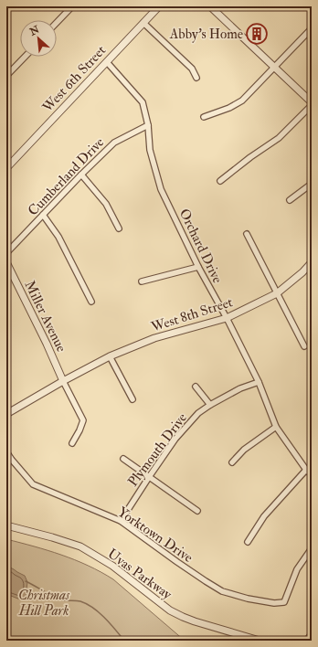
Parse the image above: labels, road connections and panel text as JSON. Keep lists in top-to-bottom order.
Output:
{
  "streets": {
    "street": [
      "West 6th Street",
      "Cumberland Drive",
      "Orchard Drive",
      "West 8th Street",
      "Miller Avenue",
      "Plymouth Drive",
      "Yorktown Drive",
      "Uvas Parkway"
    ]
  },
  "crossings": [
    ["West 6th Street", "Orchard Drive"],
    ["Cumberland Drive", "Orchard Drive"],
    ["Orchard Drive", "West 8th Street"],
    ["Orchard Drive", "Plymouth Drive"],
    ["Plymouth Drive", "Yorktown Drive"]
  ],
  "parks": ["Christmas Hill Park"],
  "places": {
    "building": ["Abby's Home"]
  },
  "north": "top left"
}
